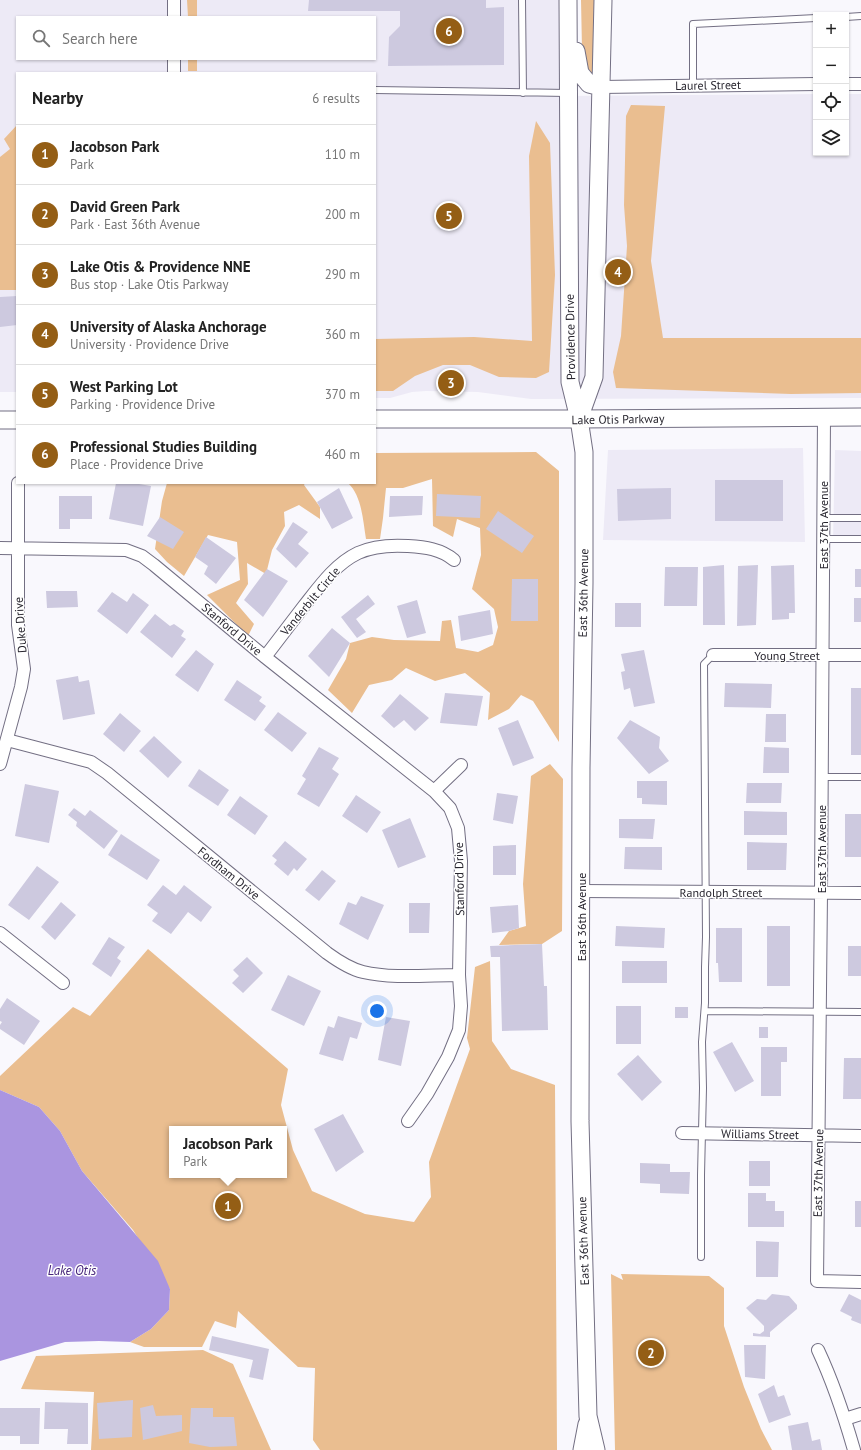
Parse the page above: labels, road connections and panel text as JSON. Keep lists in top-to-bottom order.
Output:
{
  "streets": {
    "main road": ["Providence Drive", "Lake Otis Parkway", "East 36th Avenue"],
    "street": [
      "Laurel Street",
      "East 37th Avenue",
      "Vanderbilt Circle",
      "Duke Drive",
      "Stanford Drive",
      "Young Street",
      "Fordham Drive",
      "Randolph Street",
      "Williams Street"
    ]
  },
  "crossings": [
    ["Laurel Street", "Providence Drive"],
    ["Providence Drive", "Lake Otis Parkway"],
    ["Providence Drive", "East 36th Avenue"],
    ["Lake Otis Parkway", "East 37th Avenue"],
    ["Lake Otis Parkway", "East 36th Avenue"],
    ["East 37th Avenue", "Young Street"],
    ["East 37th Avenue", "Randolph Street"],
    ["East 37th Avenue", "Williams Street"],
    ["East 36th Avenue", "Randolph Street"],
    ["Vanderbilt Circle", "Stanford Drive"],
    ["Duke Drive", "Stanford Drive"],
    ["Duke Drive", "Fordham Drive"],
    ["Stanford Drive", "Fordham Drive"]
  ],
  "water": ["Lake Otis"],
  "page": {
    "map_buttons": ["+", "−"],
    "pins": [
      "6",
      "5",
      "4",
      "3",
      "1",
      "2"
    ],
    "search": "Search here",
    "heading": ["Nearby", "6 results"],
    "list": [
      {
        "mark": "1",
        "name": "Jacobson Park",
        "note": "Park",
        "value": "110 m"
      },
      {
        "mark": "2",
        "name": "David Green Park",
        "note": "Park · East 36th Avenue",
        "value": "200 m"
      },
      {
        "mark": "3",
        "name": "Lake Otis & Providence NNE",
        "note": "Bus stop · Lake Otis Parkway",
        "value": "290 m"
      },
      {
        "mark": "4",
        "name": "University of Alaska Anchorage",
        "note": "University · Providence Drive",
        "value": "360 m"
      },
      {
        "mark": "5",
        "name": "West Parking Lot",
        "note": "Parking · Providence Drive",
        "value": "370 m"
      },
      {
        "mark": "6",
        "name": "Professional Studies Building",
        "note": "Place · Providence Drive",
        "value": "460 m"
      }
    ],
    "popup": ["Jacobson Park", "Park"]
  }
}
